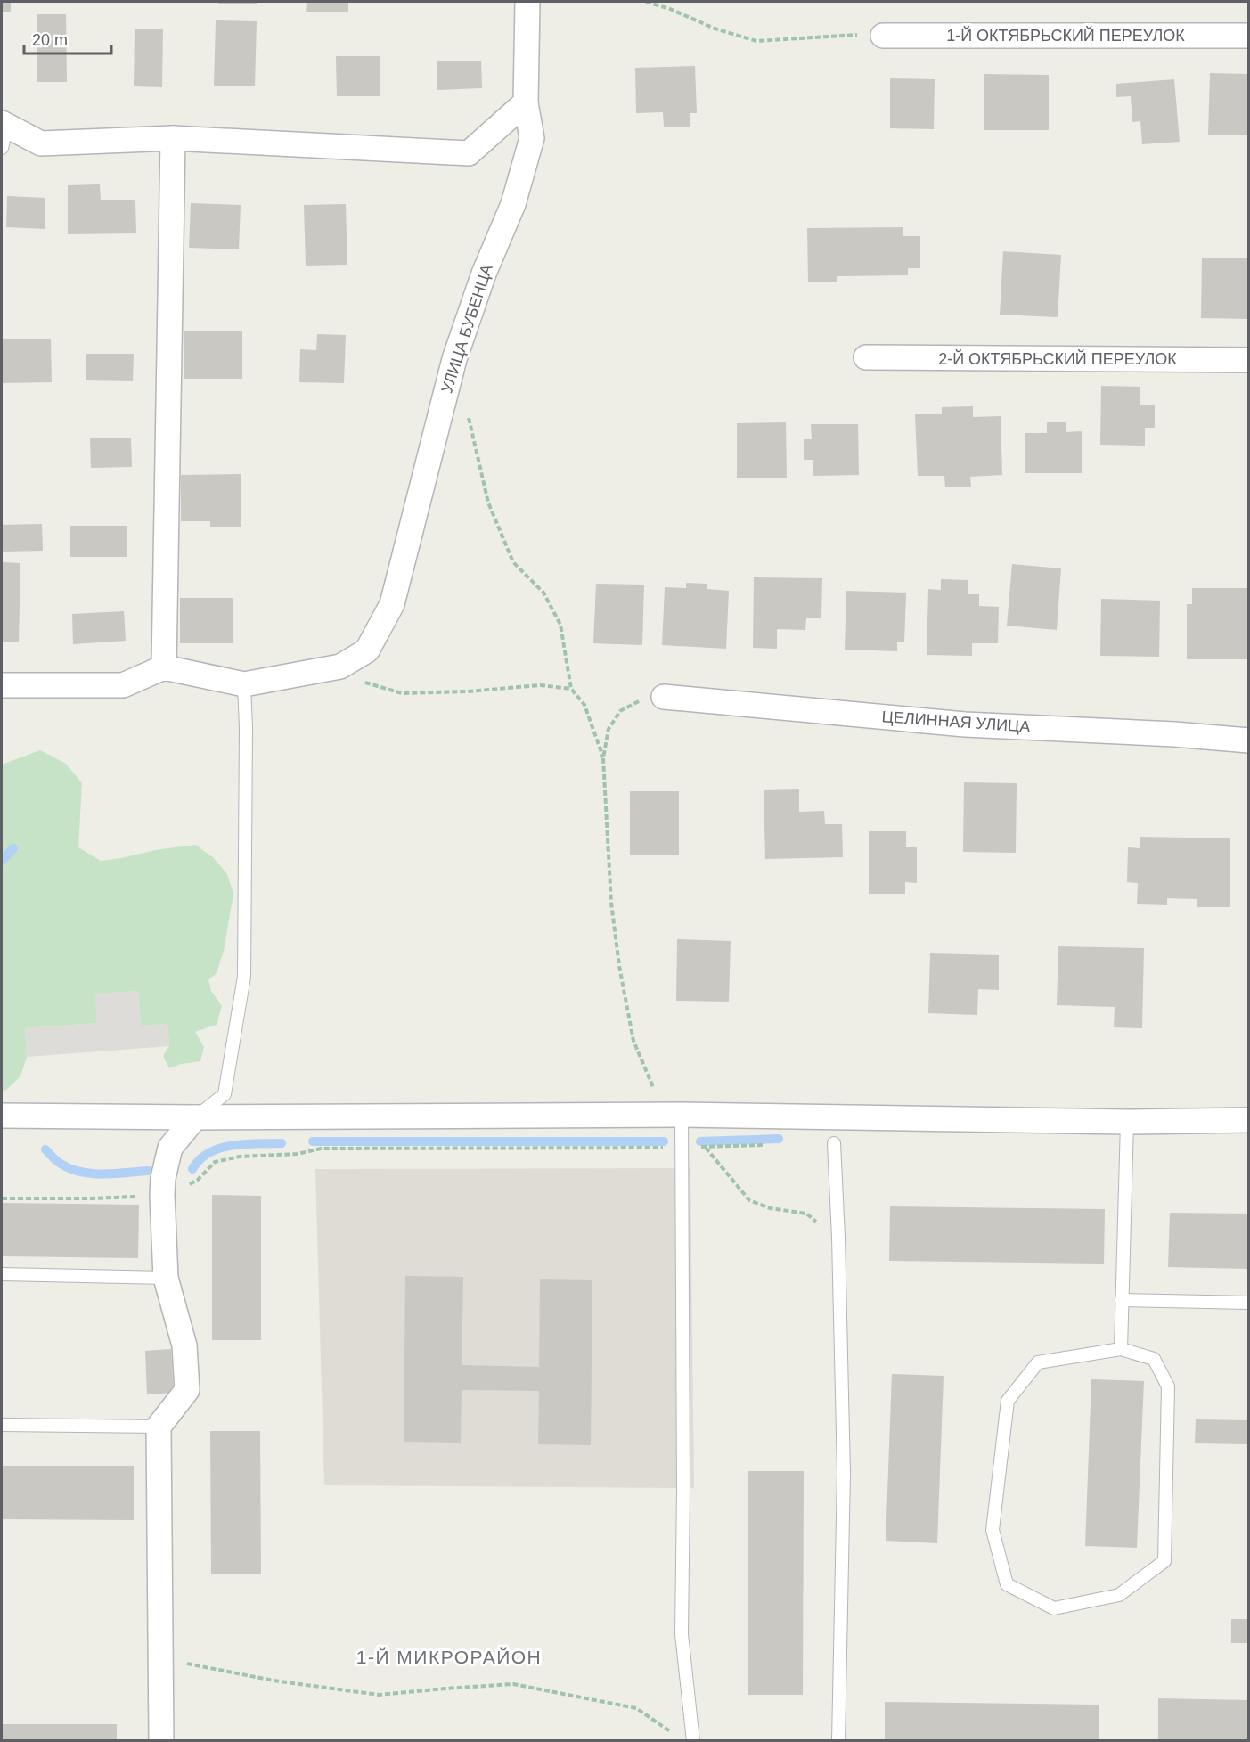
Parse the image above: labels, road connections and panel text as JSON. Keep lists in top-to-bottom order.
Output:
{
  "streets": {
    "street": [
      "1-Й ОКТЯБРЬСКИЙ ПЕРЕУЛОК",
      "УЛИЦА БУБЕНЦА",
      "2-Й ОКТЯБРЬСКИЙ ПЕРЕУЛОК",
      "ЦЕЛИННАЯ УЛИЦА"
    ]
  },
  "districts": ["1-Й МИКРОРАЙОН"],
  "scale_bar": "20 m"
}
